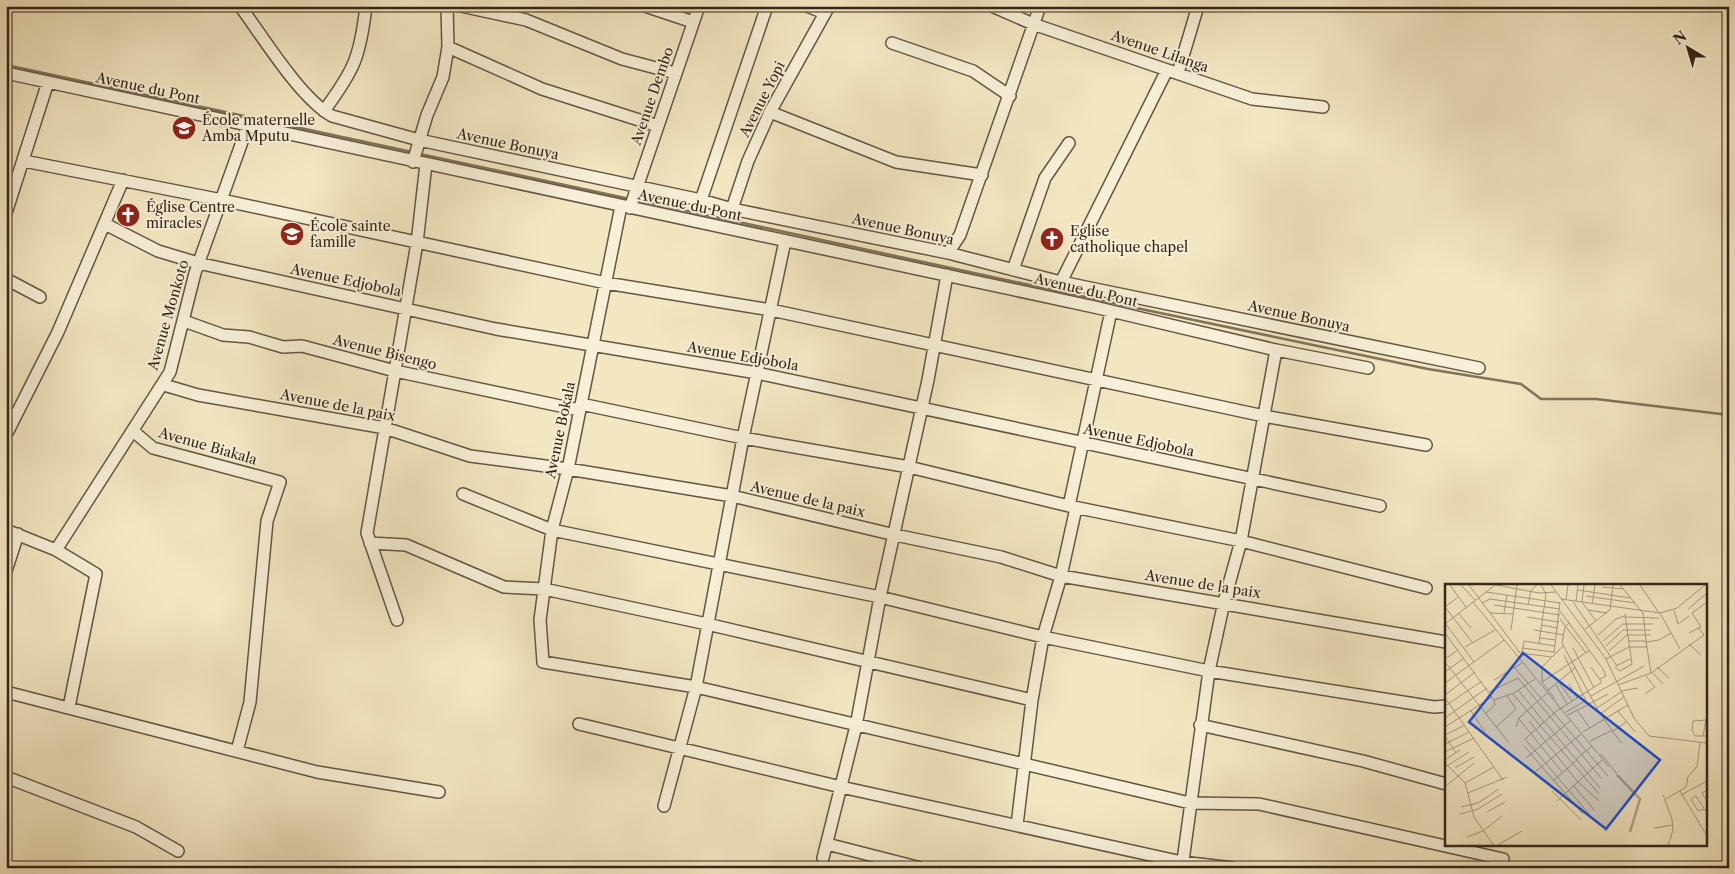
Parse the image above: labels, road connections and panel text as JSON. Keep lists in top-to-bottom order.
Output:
{
  "streets": {
    "street": [
      "Avenue Lilanga",
      "Avenue du Pont",
      "Avenue Dembo",
      "Avenue Yopi",
      "Avenue Bonuya",
      "Avenue Edjobola",
      "Avenue Monkoto",
      "Avenue Bisengo",
      "Avenue de la paix",
      "Avenue Bokala",
      "Avenue Biakala"
    ]
  },
  "crossings": [
    ["Avenue du Pont", "Avenue Dembo"],
    ["Avenue du Pont", "Avenue Bonuya"],
    ["Avenue du Pont", "Avenue Monkoto"],
    ["Avenue du Pont", "Avenue Bokala"],
    ["Avenue Dembo", "Avenue Bonuya"],
    ["Avenue Dembo", "Avenue Bokala"],
    ["Avenue Yopi", "Avenue Bonuya"],
    ["Avenue Bonuya", "Avenue Bokala"],
    ["Avenue Edjobola", "Avenue Monkoto"],
    ["Avenue Edjobola", "Avenue Bokala"],
    ["Avenue Monkoto", "Avenue Bisengo"],
    ["Avenue Monkoto", "Avenue de la paix"],
    ["Avenue Monkoto", "Avenue Biakala"],
    ["Avenue Bisengo", "Avenue Bokala"],
    ["Avenue de la paix", "Avenue Bokala"]
  ],
  "places": {
    "school or university": ["École maternelle Amba Mputu", "École sainte famille"],
    "church": ["Église Centre miracles", "Eglise catholique chapel"]
  },
  "north": "top left"
}
